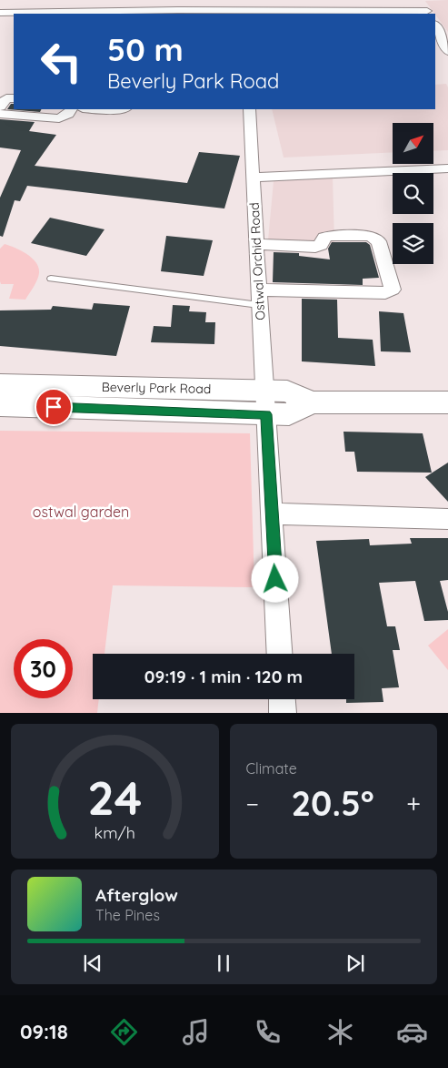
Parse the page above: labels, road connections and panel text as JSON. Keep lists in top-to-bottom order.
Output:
{
  "streets": {
    "main road": ["Beverly Park Road"],
    "street": ["Ostwal Orchid Road"]
  },
  "crossings": [
    ["Ostwal Orchid Road", "Beverly Park Road"]
  ],
  "parks": ["ostwal garden"],
  "north": "top right",
  "page": {
    "turn": ["50 m", "Beverly Park Road"],
    "limit": "30",
    "trip": "09:19 · 1 min · 120 m",
    "tile": "Climate",
    "heat": ["−", "20.5°", "+"],
    "song": ["Afterglow", "The Pines"],
    "tabs": "09:18",
    "gauge": ["24", "km/h"]
  }
}
